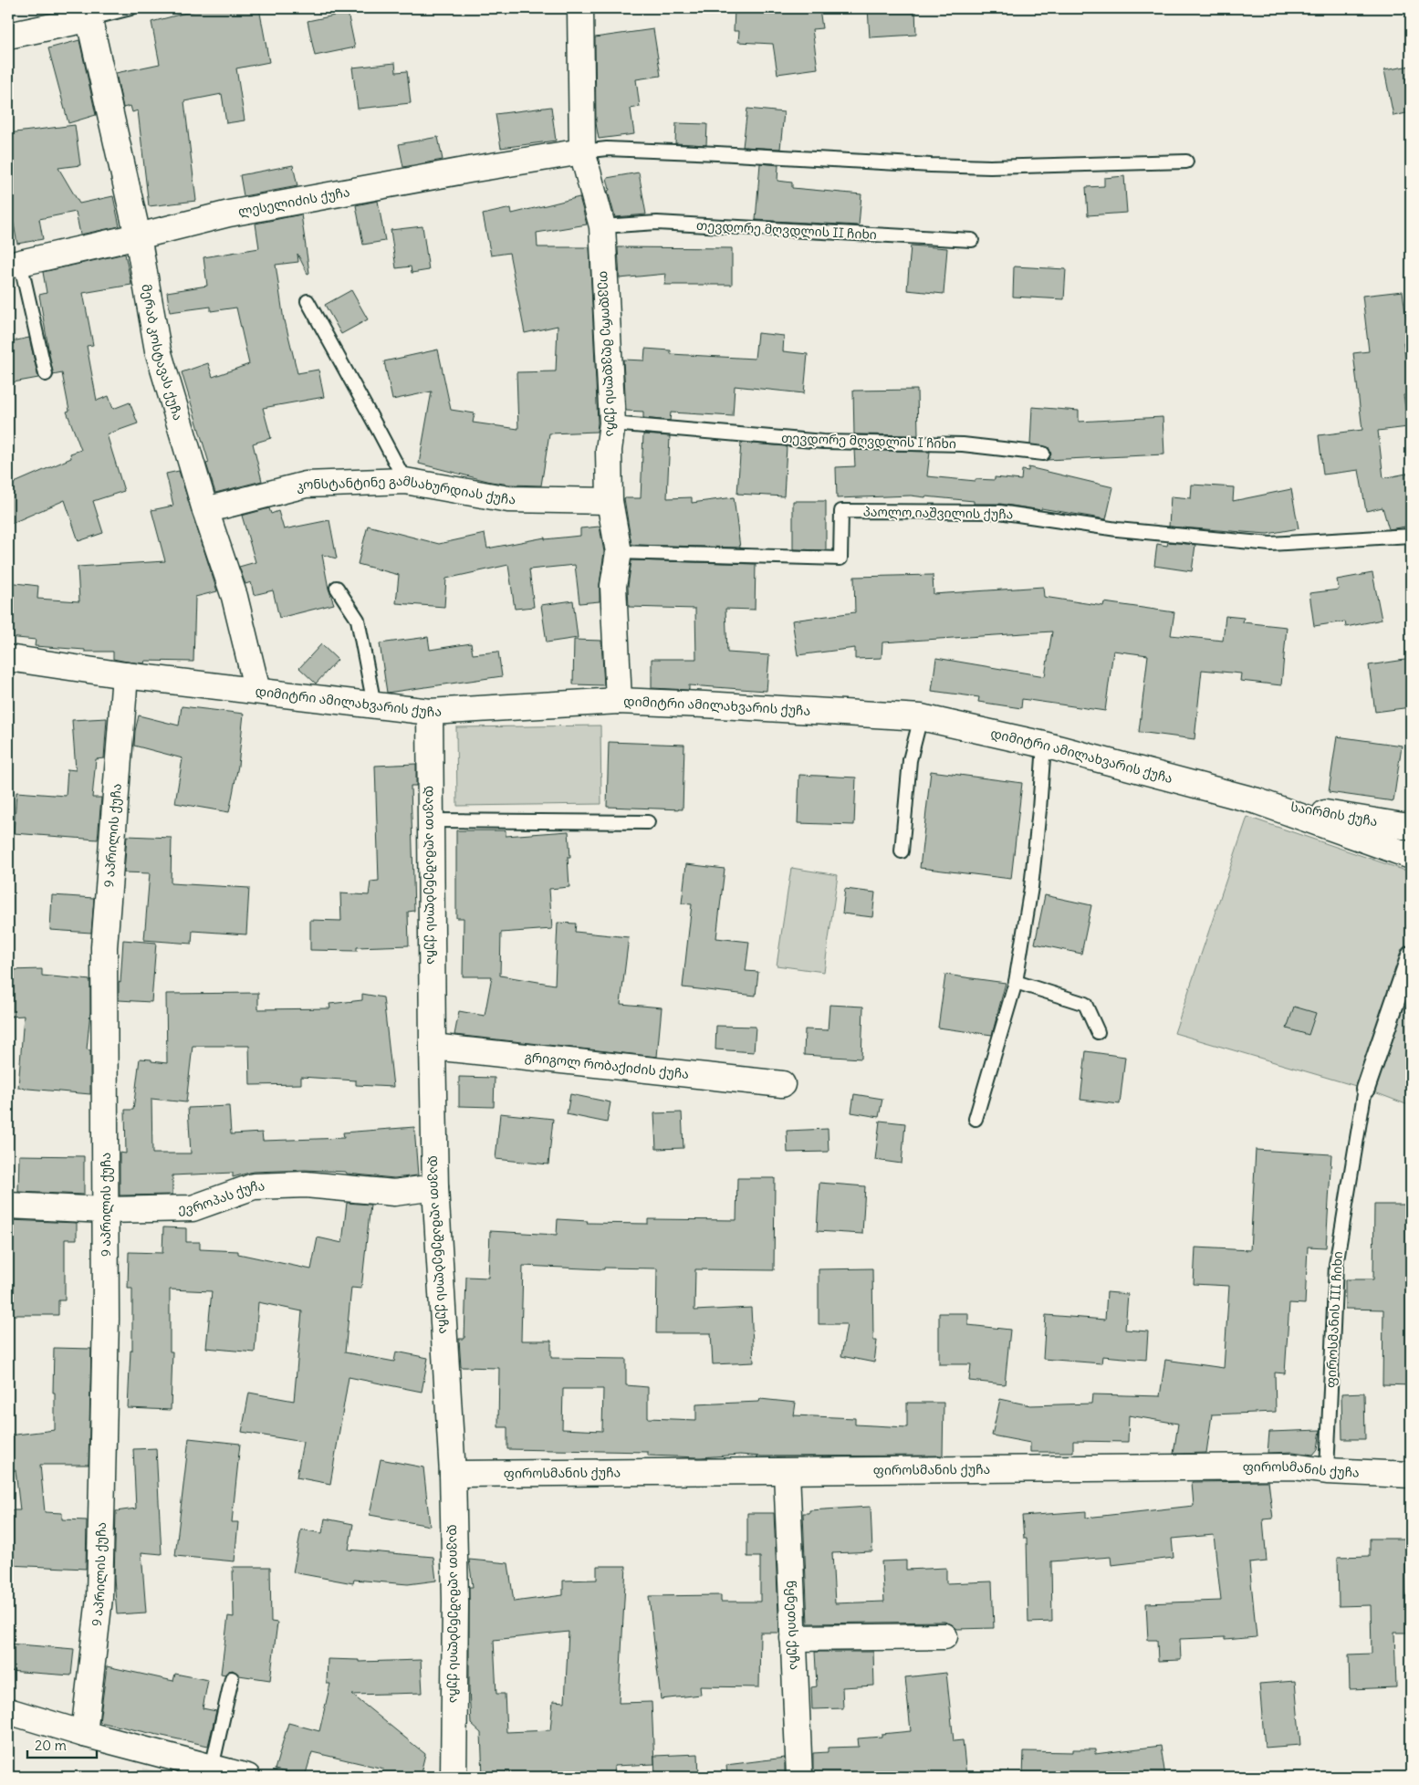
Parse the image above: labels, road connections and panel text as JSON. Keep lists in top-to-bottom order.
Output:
{
  "streets": {
    "street": [
      "ლესელიძის ქუჩა",
      "მერაბ კოსტავას ქუჩა",
      "თევდორე მღვდლის ქუჩა",
      "კონსტანტინე გამსახურდიას ქუჩა",
      "დიმიტრი ამილახვარის ქუჩა",
      "საირმის ქუჩა",
      "9 აპრილის ქუჩა",
      "დავით აღმაშენებლის ქუჩა",
      "გრიგოლ რობაქიძის ქუჩა",
      "ევროპას ქუჩა",
      "ფიროსმანის ქუჩა",
      "წყნეთის ქუჩა"
    ],
    "lane": [
      "თევდორე მღვდლის II ჩიხი",
      "თევდორე მღვდლის I ჩიხი",
      "პაოლო იაშვილის ქუჩა",
      "ფიროსმანის III ჩიხი"
    ]
  },
  "crossings": [
    ["ლესელიძის ქუჩა", "მერაბ კოსტავას ქუჩა"],
    ["ლესელიძის ქუჩა", "თევდორე მღვდლის ქუჩა"],
    ["თევდორე მღვდლის II ჩიხი", "თევდორე მღვდლის ქუჩა"],
    ["მერაბ კოსტავას ქუჩა", "კონსტანტინე გამსახურდიას ქუჩა"],
    ["მერაბ კოსტავას ქუჩა", "დიმიტრი ამილახვარის ქუჩა"],
    ["თევდორე მღვდლის ქუჩა", "თევდორე მღვდლის I ჩიხი"],
    ["თევდორე მღვდლის ქუჩა", "კონსტანტინე გამსახურდიას ქუჩა"],
    ["თევდორე მღვდლის ქუჩა", "პაოლო იაშვილის ქუჩა"],
    ["თევდორე მღვდლის ქუჩა", "დიმიტრი ამილახვარის ქუჩა"],
    ["დიმიტრი ამილახვარის ქუჩა", "საირმის ქუჩა"],
    ["დიმიტრი ამილახვარის ქუჩა", "9 აპრილის ქუჩა"],
    ["დიმიტრი ამილახვარის ქუჩა", "დავით აღმაშენებლის ქუჩა"],
    ["9 აპრილის ქუჩა", "ევროპას ქუჩა"],
    ["დავით აღმაშენებლის ქუჩა", "გრიგოლ რობაქიძის ქუჩა"],
    ["დავით აღმაშენებლის ქუჩა", "ევროპას ქუჩა"],
    ["დავით აღმაშენებლის ქუჩა", "ფიროსმანის ქუჩა"],
    ["ფიროსმანის III ჩიხი", "ფიროსმანის ქუჩა"],
    ["ფიროსმანის ქუჩა", "წყნეთის ქუჩა"]
  ],
  "scale_bar": "20 m"
}
